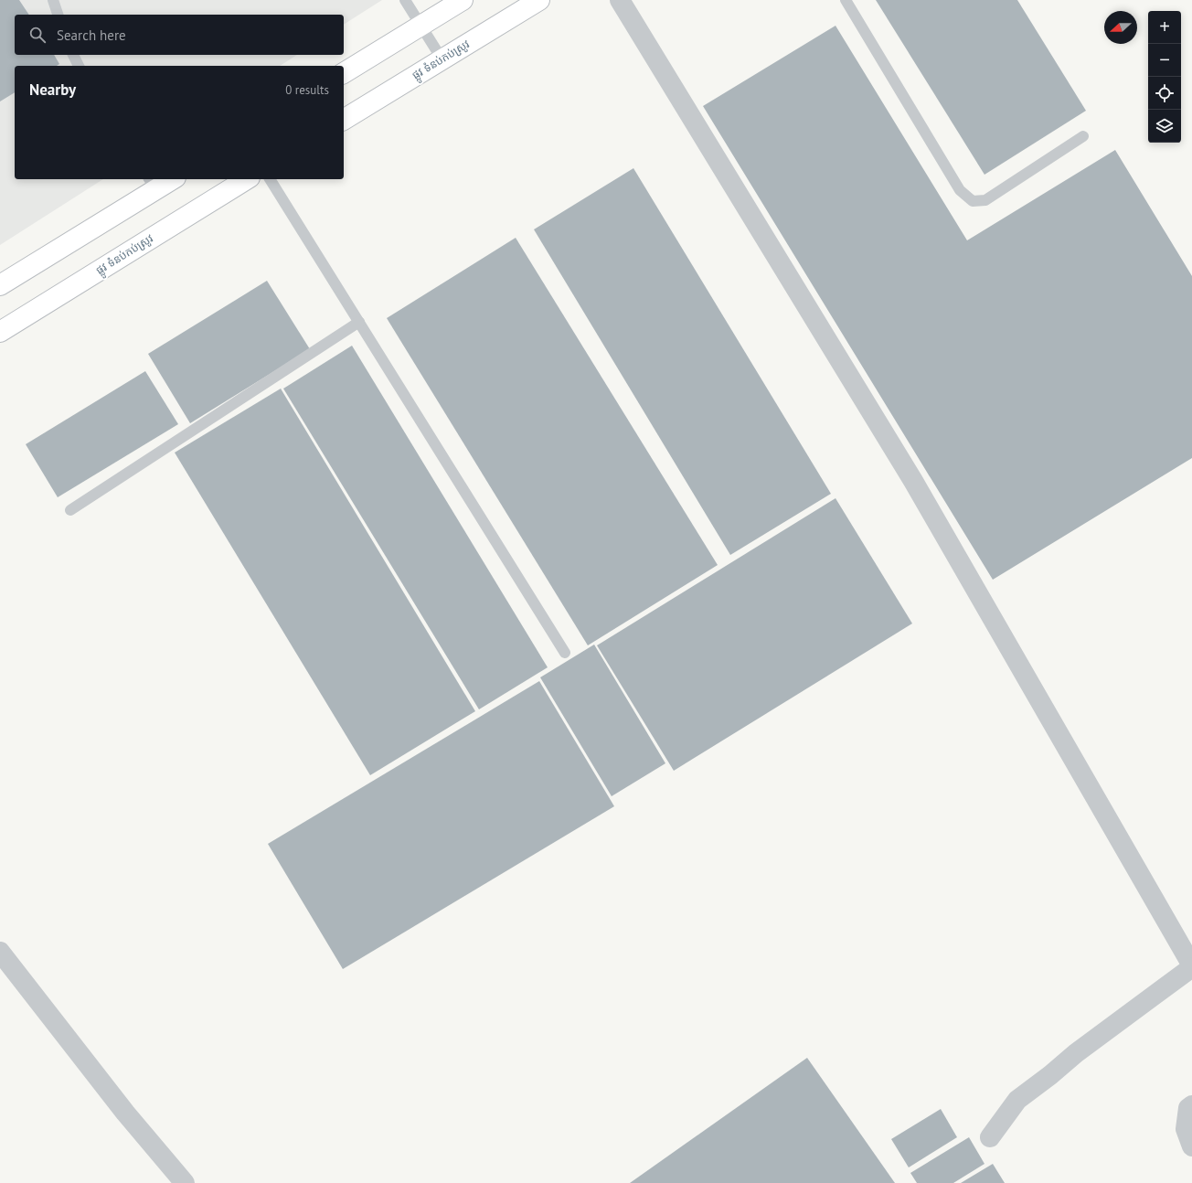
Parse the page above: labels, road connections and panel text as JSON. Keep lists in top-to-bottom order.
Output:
{
  "streets": {
    "main road": ["ផ្លូវ ទំនប់កប់ស្រូវ"]
  },
  "north": "left",
  "page": {
    "map_buttons": ["+", "−"],
    "search": "Search here",
    "heading": ["Nearby", "0 results"]
  }
}
